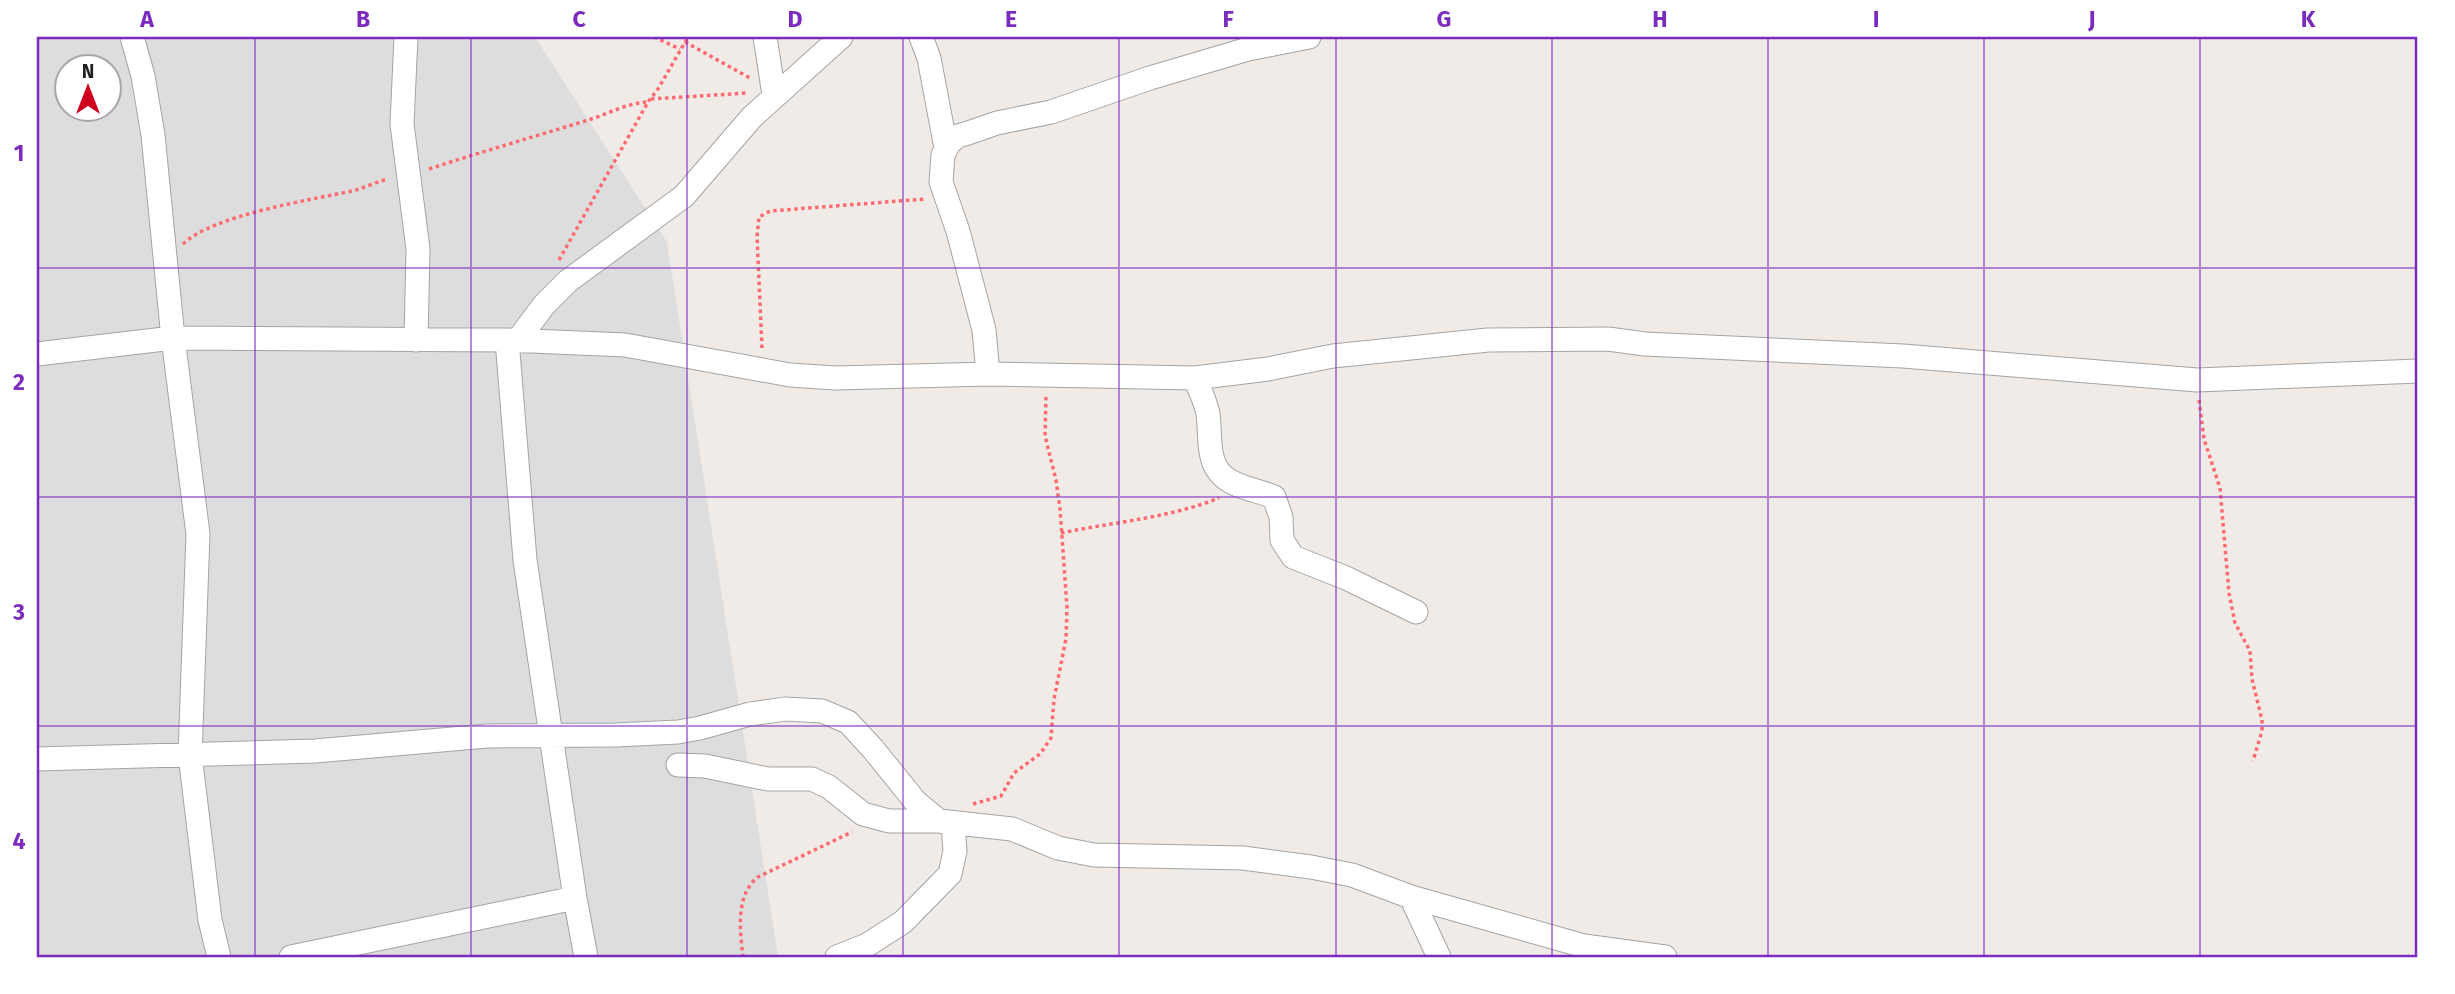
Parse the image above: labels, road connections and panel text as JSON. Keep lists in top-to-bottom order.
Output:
{
  "north": "top",
  "grid": {
    "columns": [
      "A",
      "B",
      "C",
      "D",
      "E",
      "F",
      "G",
      "H",
      "I",
      "J",
      "K"
    ],
    "rows": [
      "1",
      "2",
      "3",
      "4"
    ]
  }
}
